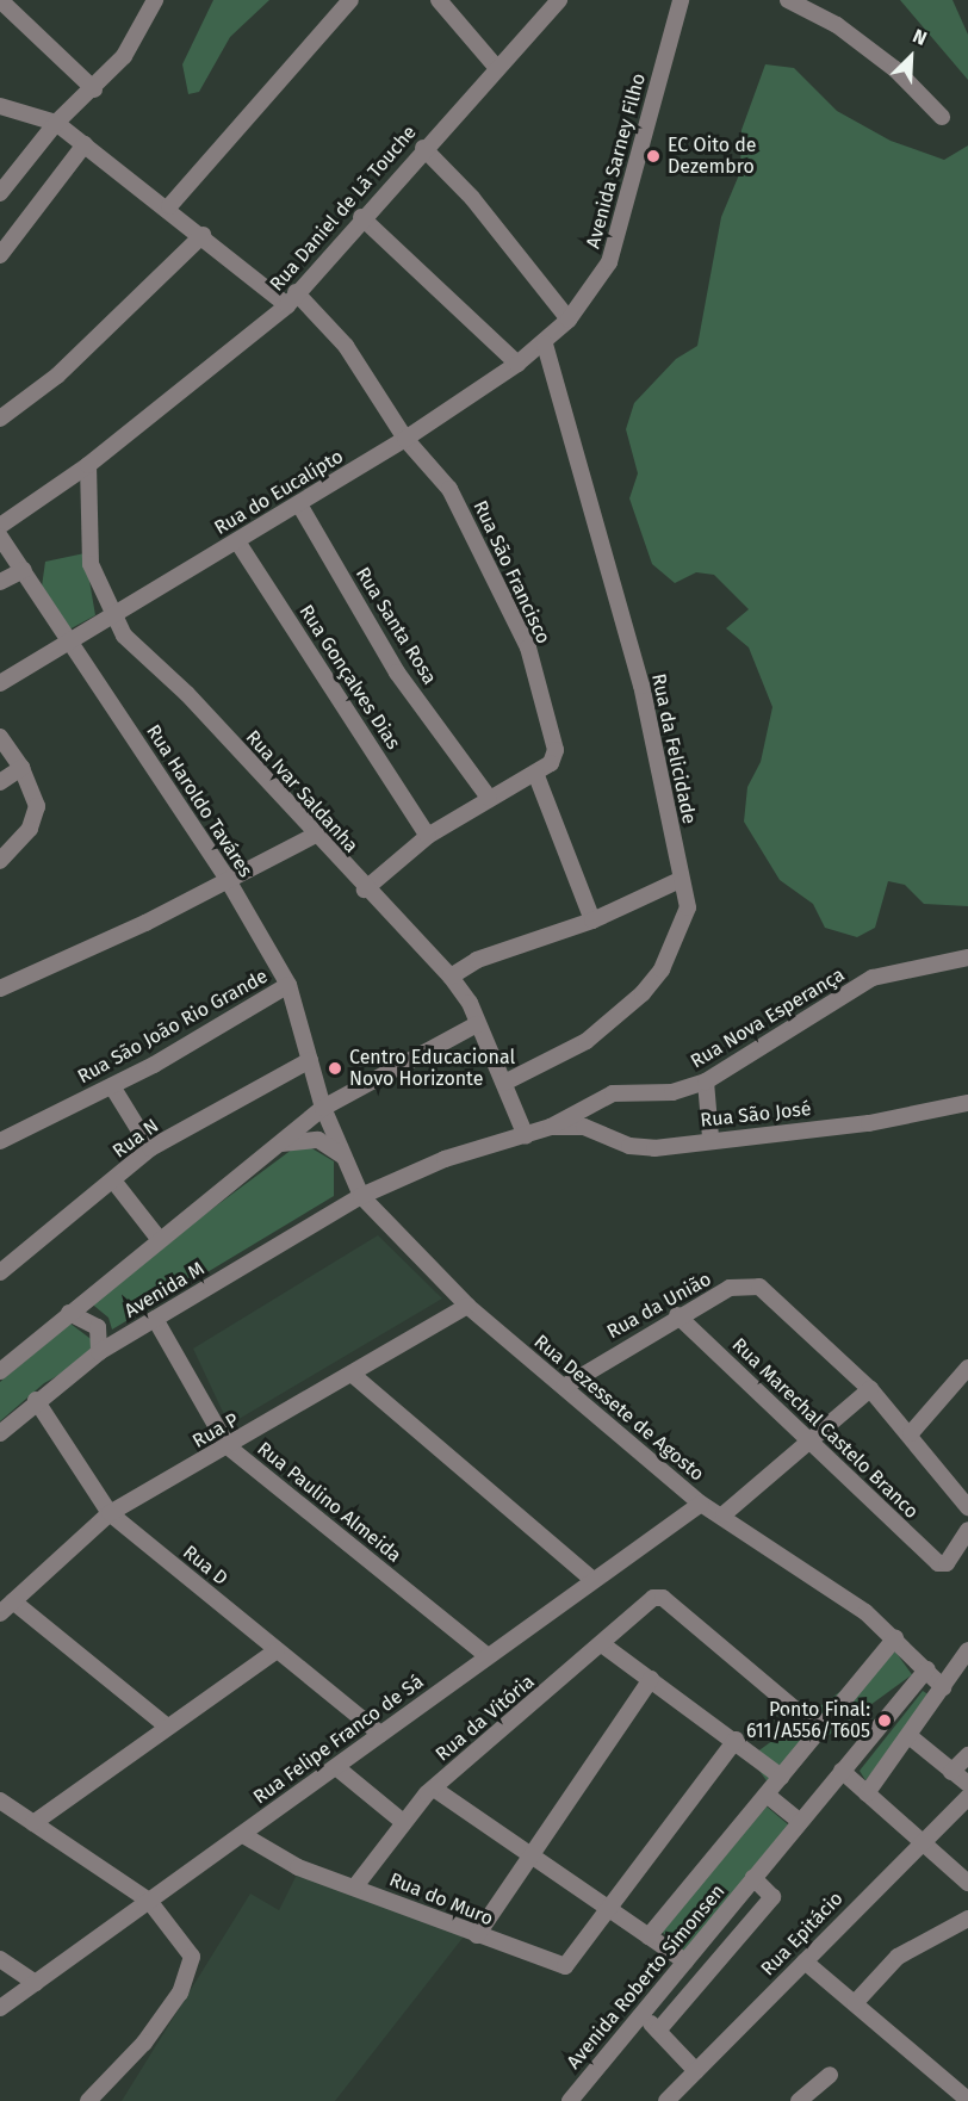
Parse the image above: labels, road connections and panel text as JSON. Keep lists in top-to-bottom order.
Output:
{
  "streets": {
    "street": [
      "Avenida Sarney Filho",
      "Rua Daniel de Lã Touche",
      "Rua do Eucalípto",
      "Rua São Francisco",
      "Rua Santa Rosa",
      "Rua Gonçalves Dias",
      "Rua da Felicidade",
      "Rua Ivar Saldanha",
      "Rua Haroldo Taváres",
      "Rua Nova Esperança",
      "Rua São João Rio Grande",
      "Rua São José",
      "Rua N",
      "Avenida M",
      "Rua da União",
      "Rua Dezessete de Agosto",
      "Rua Marechal Castelo Branco",
      "Rua P",
      "Rua Paulino Almeida",
      "Rua D",
      "Rua da Vitória",
      "Rua Felipe Franco de Sá",
      "Rua do Muro",
      "Rua Epitácio",
      "Avenida Roberto Símonsen"
    ]
  },
  "crossings": [
    ["Avenida Sarney Filho", "Rua do Eucalípto"],
    ["Rua Daniel de Lã Touche", "Rua São Francisco"],
    ["Rua Daniel de Lã Touche", "Rua Ivar Saldanha"],
    ["Rua do Eucalípto", "Rua São Francisco"],
    ["Rua do Eucalípto", "Rua Santa Rosa"],
    ["Rua do Eucalípto", "Rua Gonçalves Dias"],
    ["Rua do Eucalípto", "Rua da Felicidade"],
    ["Rua do Eucalípto", "Rua Ivar Saldanha"],
    ["Rua do Eucalípto", "Rua Haroldo Taváres"],
    ["Rua da Felicidade", "Rua Ivar Saldanha"],
    ["Rua Ivar Saldanha", "Rua Nova Esperança"],
    ["Rua Ivar Saldanha", "Avenida M"],
    ["Rua Haroldo Taváres", "Rua São João Rio Grande"],
    ["Rua Haroldo Taváres", "Rua N"],
    ["Rua Haroldo Taváres", "Avenida M"],
    ["Rua Haroldo Taváres", "Rua Dezessete de Agosto"],
    ["Rua Nova Esperança", "Rua São José"],
    ["Rua Nova Esperança", "Avenida M"],
    ["Avenida M", "Rua Dezessete de Agosto"],
    ["Avenida M", "Rua Paulino Almeida"],
    ["Avenida M", "Rua D"],
    ["Rua da União", "Rua Dezessete de Agosto"],
    ["Rua da União", "Rua Marechal Castelo Branco"],
    ["Rua Dezessete de Agosto", "Rua P"],
    ["Rua Dezessete de Agosto", "Rua Felipe Franco de Sá"],
    ["Rua Dezessete de Agosto", "Avenida Roberto Símonsen"],
    ["Rua P", "Rua Paulino Almeida"],
    ["Rua P", "Rua D"],
    ["Rua Paulino Almeida", "Rua Felipe Franco de Sá"],
    ["Rua D", "Rua Felipe Franco de Sá"],
    ["Rua da Vitória", "Rua do Muro"],
    ["Rua Felipe Franco de Sá", "Rua do Muro"]
  ],
  "places": ["EC Oito de Dezembro", "Centro Educacional Novo Horizonte", "Ponto Final: 611/A556/T605"],
  "north": "top right"
}
